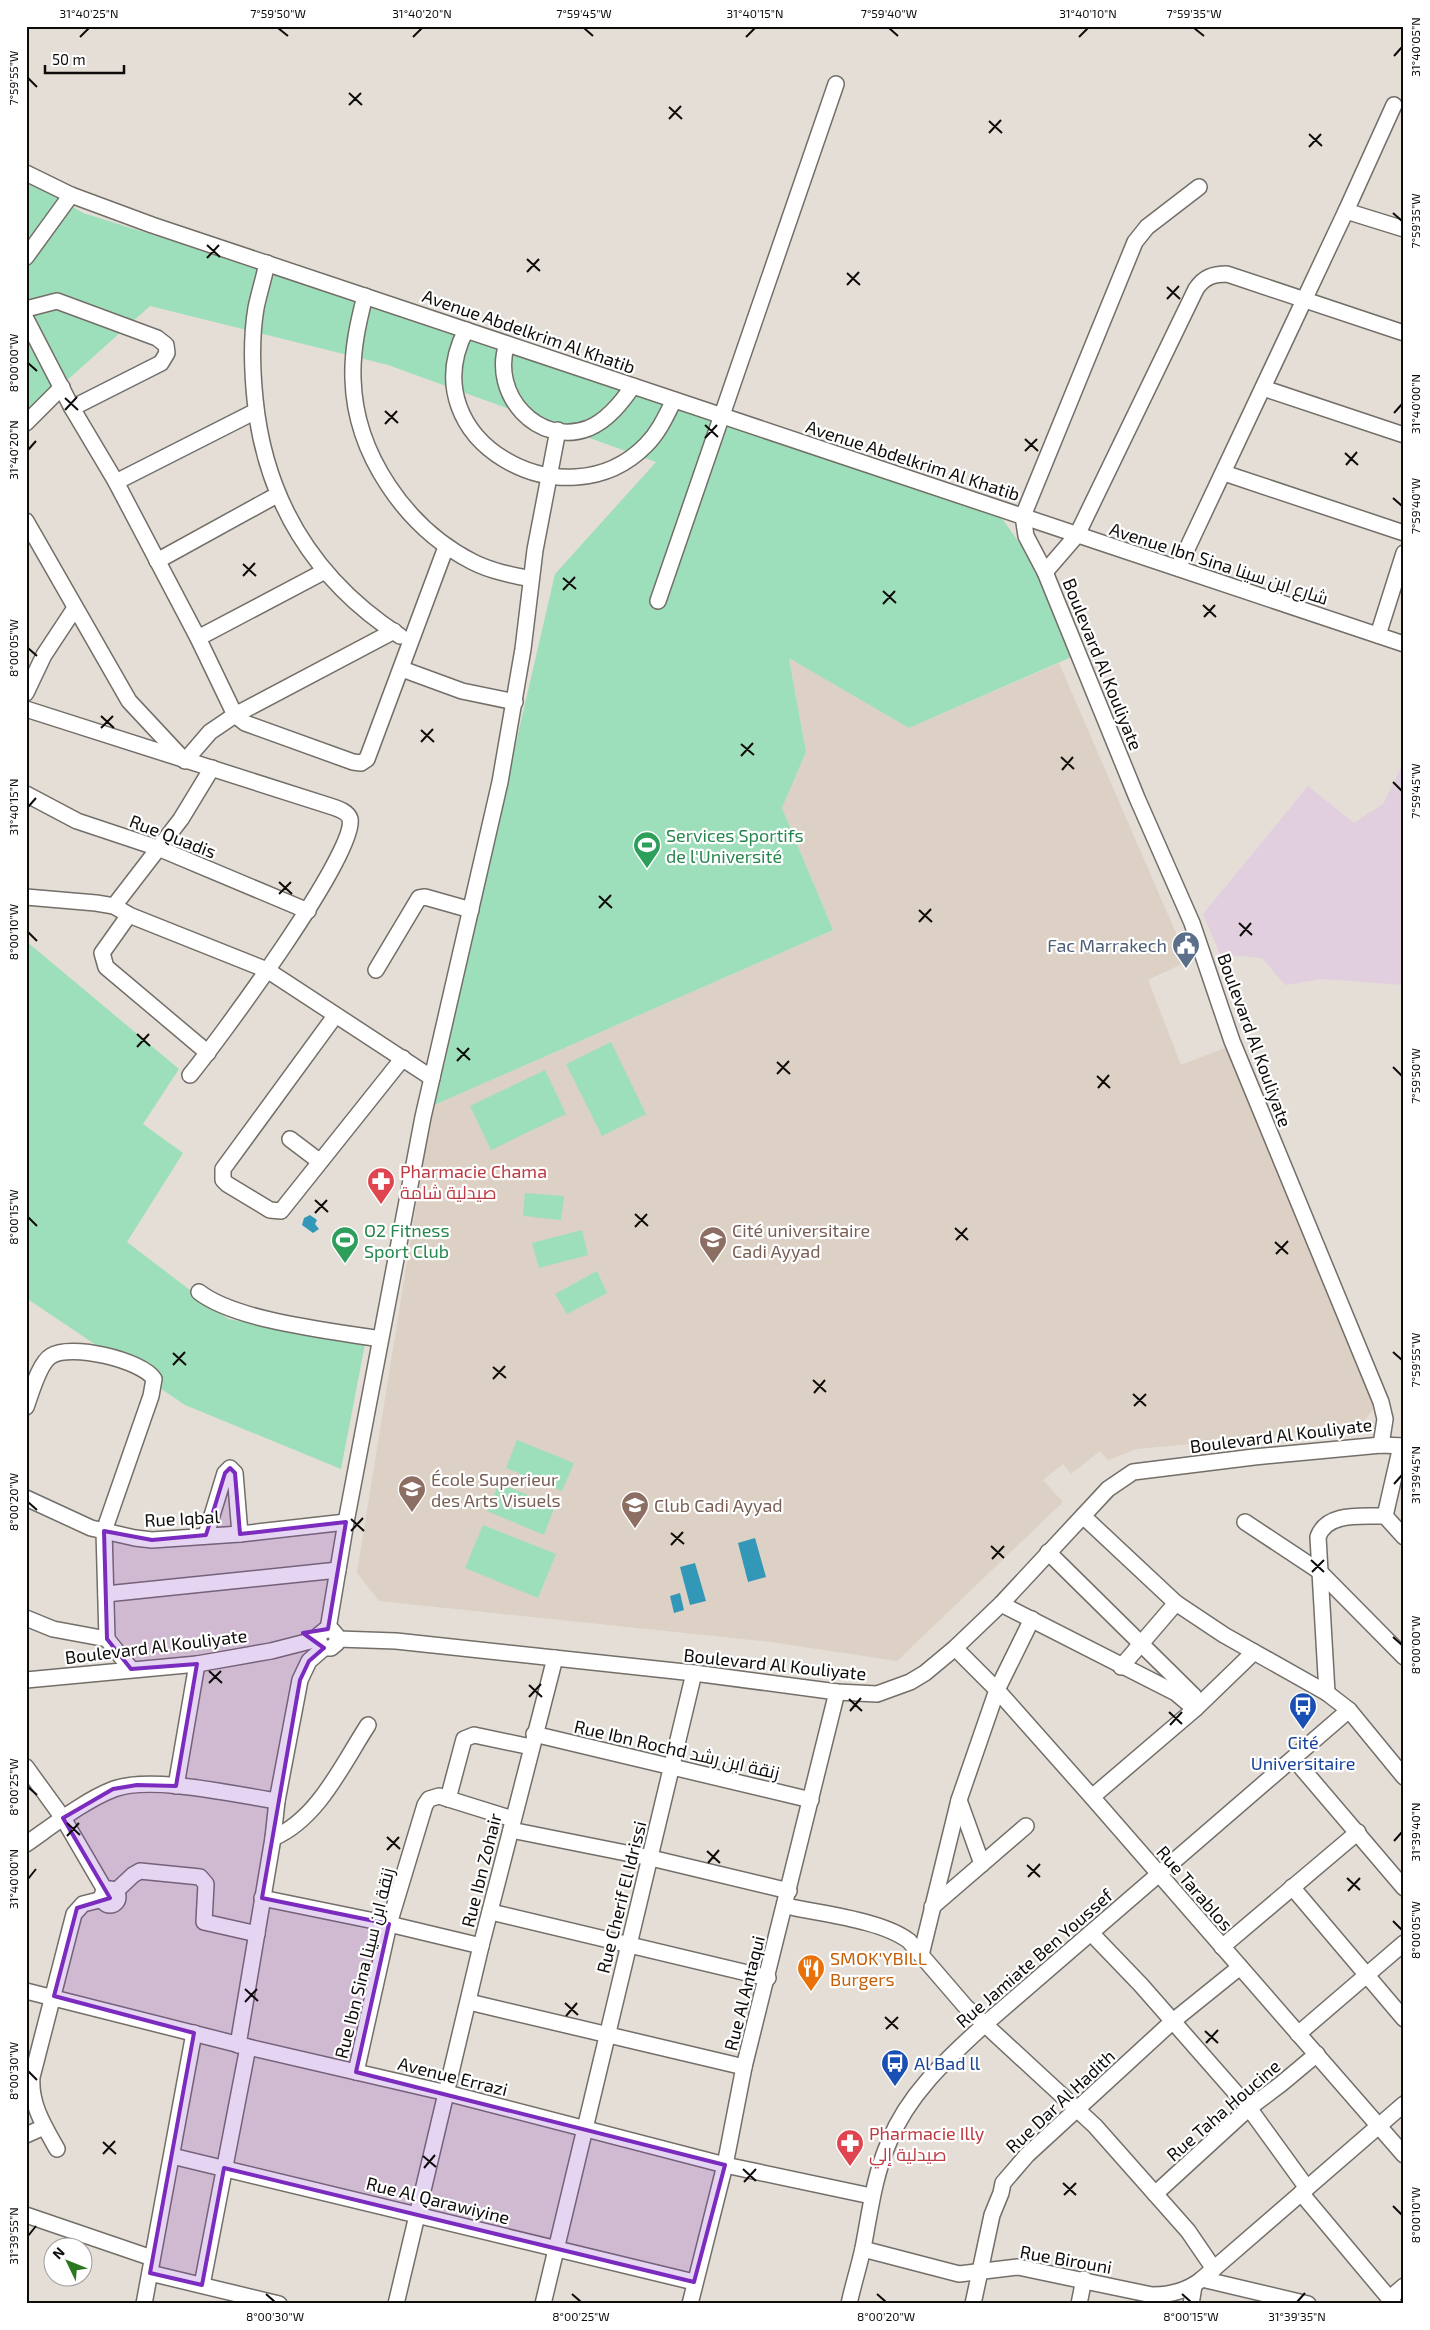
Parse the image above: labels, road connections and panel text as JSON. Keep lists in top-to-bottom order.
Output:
{
  "streets": {
    "street": [
      "Avenue Abdelkrim Al Khatib",
      "Avenue Ibn Sina شارع ابن سينا",
      "Boulevard Al Kouliyate",
      "Rue Quadis",
      "Rue Iqbal",
      "Rue Ibn Rochd زنقة ابن رشد",
      "Rue Ibn Zohair",
      "Rue Tarablos",
      "Rue Cherif El Idrissi",
      "Rue Jamiate Ben Youssef",
      "Rue Ibn Sina زنقة ابن سينا",
      "Rue Al Antaqui",
      "Avenue Errazi",
      "Rue Dar Al Hadith",
      "Rue Taha Houcine",
      "Rue Al Qarawiyine",
      "Rue Birouni"
    ]
  },
  "crossings": [
    ["Avenue Abdelkrim Al Khatib", "Avenue Ibn Sina شارع ابن سينا"],
    ["Avenue Abdelkrim Al Khatib", "Boulevard Al Kouliyate"],
    ["Avenue Ibn Sina شارع ابن سينا", "Boulevard Al Kouliyate"],
    ["Boulevard Al Kouliyate", "Rue Ibn Zohair"],
    ["Boulevard Al Kouliyate", "Rue Tarablos"],
    ["Boulevard Al Kouliyate", "Rue Cherif El Idrissi"],
    ["Boulevard Al Kouliyate", "Rue Al Antaqui"],
    ["Rue Ibn Rochd زنقة ابن رشد", "Rue Ibn Zohair"],
    ["Rue Ibn Rochd زنقة ابن رشد", "Rue Cherif El Idrissi"],
    ["Rue Ibn Rochd زنقة ابن رشد", "Rue Ibn Sina زنقة ابن سينا"],
    ["Rue Ibn Rochd زنقة ابن رشد", "Rue Al Antaqui"],
    ["Rue Ibn Zohair", "Avenue Errazi"],
    ["Rue Ibn Zohair", "Rue Al Qarawiyine"],
    ["Rue Tarablos", "Rue Jamiate Ben Youssef"],
    ["Rue Tarablos", "Rue Dar Al Hadith"],
    ["Rue Tarablos", "Rue Taha Houcine"],
    ["Rue Cherif El Idrissi", "Avenue Errazi"],
    ["Rue Cherif El Idrissi", "Rue Al Qarawiyine"],
    ["Rue Jamiate Ben Youssef", "Avenue Errazi"],
    ["Rue Jamiate Ben Youssef", "Rue Birouni"],
    ["Rue Ibn Sina زنقة ابن سينا", "Avenue Errazi"],
    ["Rue Al Antaqui", "Avenue Errazi"],
    ["Rue Al Antaqui", "Rue Al Qarawiyine"],
    ["Rue Dar Al Hadith", "Rue Birouni"]
  ],
  "places": {
    "sports": ["Services Sportifs de l'Université", "O2 Fitness Sport Club"],
    "public building": ["Fac Marrakech"],
    "pharmacy": ["Pharmacie Chama صيدلية شامة", "Pharmacie Illy صيدلية إلي"],
    "school or university": ["Cité universitaire Cadi Ayyad", "École Superieur des Arts Visuels", "Club Cadi Ayyad"],
    "bus stop": ["Cité Universitaire", "Al Bad ll"],
    "restaurant": ["SMOK'YBILL Burgers"]
  },
  "scale_bar": "50 m",
  "north": "top left",
  "coordinates": [
    "31°40'25\"N",
    "7°59'50\"W",
    "31°40'20\"N",
    "7°59'45\"W",
    "31°40'15\"N",
    "7°59'40\"W",
    "31°40'10\"N",
    "7°59'35\"W",
    "31°40'05\"N",
    "7°59'55\"W",
    "8°00'00\"W",
    "31°40'00\"N",
    "8°00'05\"W",
    "8°00'10\"W",
    "8°00'15\"W",
    "31°39'45\"N",
    "8°00'20\"W",
    "8°00'25\"W",
    "31°39'40\"N",
    "8°00'30\"W",
    "31°39'55\"N",
    "31°39'35\"N"
  ]
}
